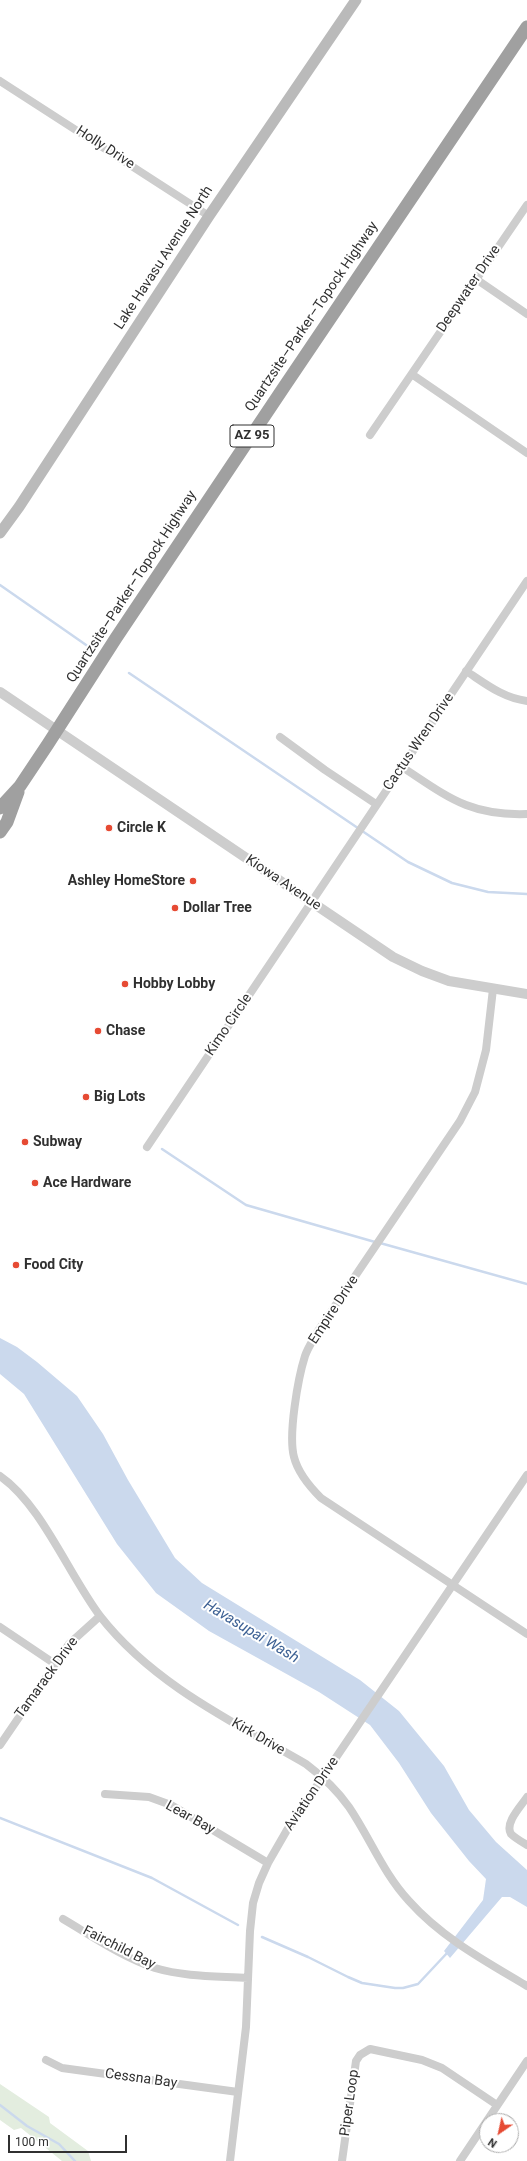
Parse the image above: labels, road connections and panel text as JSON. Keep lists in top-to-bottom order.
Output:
{
  "streets": {
    "highway": ["Quartzsite–Parker–Topock Highway", "AZ 95"],
    "main road": ["Lake Havasu Avenue North"],
    "street": [
      "Holly Drive",
      "Deepwater Drive",
      "Cactus Wren Drive",
      "Kiowa Avenue",
      "Kimo Circle",
      "Empire Drive",
      "Tamarack Drive",
      "Kirk Drive",
      "Aviation Drive",
      "Lear Bay",
      "Fairchild Bay",
      "Cessna Bay",
      "Piper Loop"
    ]
  },
  "crossings": [
    ["Holly Drive", "Lake Havasu Avenue North"],
    ["Quartzsite–Parker–Topock Highway", "Kiowa Avenue"],
    ["Cactus Wren Drive", "Kiowa Avenue"],
    ["Cactus Wren Drive", "Kimo Circle"],
    ["Kiowa Avenue", "Kimo Circle"],
    ["Kiowa Avenue", "Empire Drive"],
    ["Empire Drive", "Aviation Drive"],
    ["Tamarack Drive", "Kirk Drive"],
    ["Kirk Drive", "Aviation Drive"],
    ["Aviation Drive", "Lear Bay"],
    ["Aviation Drive", "Fairchild Bay"],
    ["Aviation Drive", "Cessna Bay"]
  ],
  "water": ["Havasupai Wash"],
  "places": [
    "Circle K",
    "Ashley HomeStore",
    "Dollar Tree",
    "Hobby Lobby",
    "Chase",
    "Big Lots",
    "Subway",
    "Ace Hardware",
    "Food City"
  ],
  "scale_bar": "100 m",
  "north": "bottom left"
}
